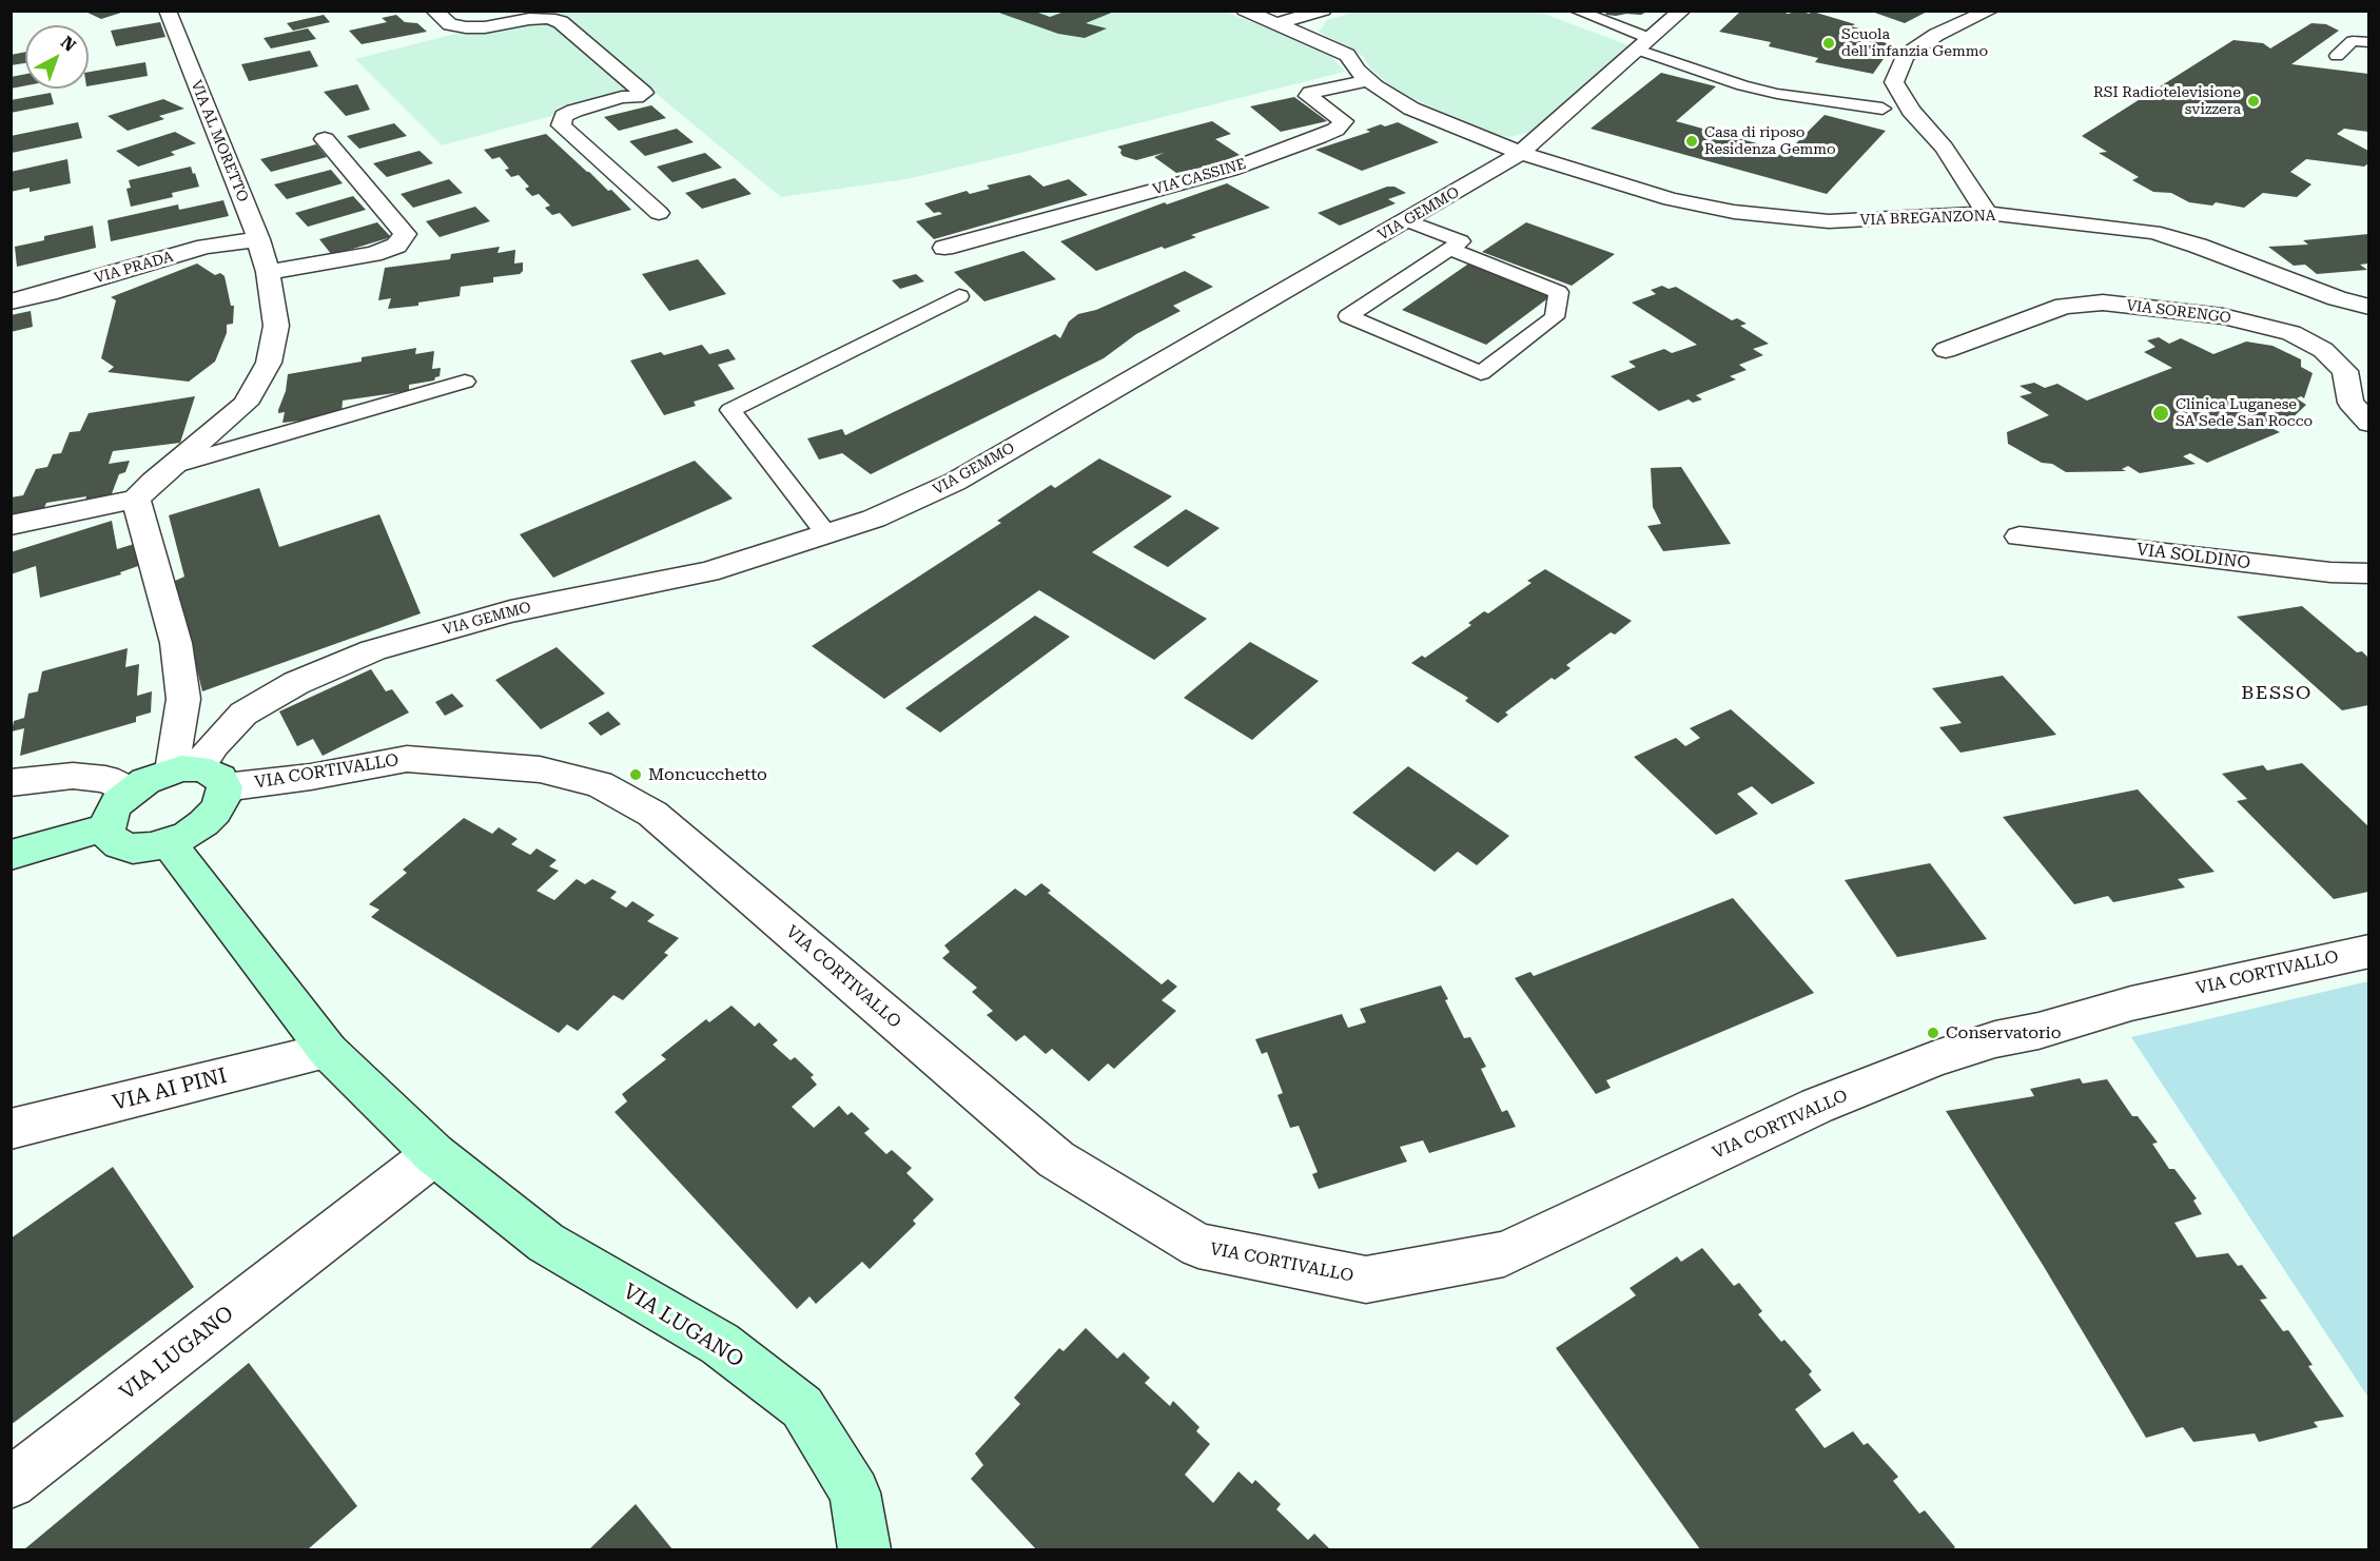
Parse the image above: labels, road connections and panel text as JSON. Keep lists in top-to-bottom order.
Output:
{
  "streets": {
    "street": [
      "VIA AL MORETTO",
      "VIA CASSINE",
      "VIA GEMMO",
      "VIA BREGANZONA",
      "VIA PRADA",
      "VIA SORENGO",
      "VIA SOLDINO",
      "VIA CORTIVALLO",
      "VIA AI PINI",
      "VIA LUGANO"
    ]
  },
  "crossings": [
    ["VIA AL MORETTO", "VIA PRADA"],
    ["VIA CASSINE", "VIA BREGANZONA"],
    ["VIA GEMMO", "VIA BREGANZONA"],
    ["VIA GEMMO", "VIA CORTIVALLO"],
    ["VIA AI PINI", "VIA LUGANO"]
  ],
  "districts": ["BESSO"],
  "places": [
    "Scuola dell'infanzia Gemmo",
    "RSI Radiotelevisione svizzera",
    "Casa di riposo Residenza Gemmo",
    "Clinica Luganese SA Sede San Rocco",
    "Moncucchetto",
    "Conservatorio"
  ],
  "north": "top right"
}
